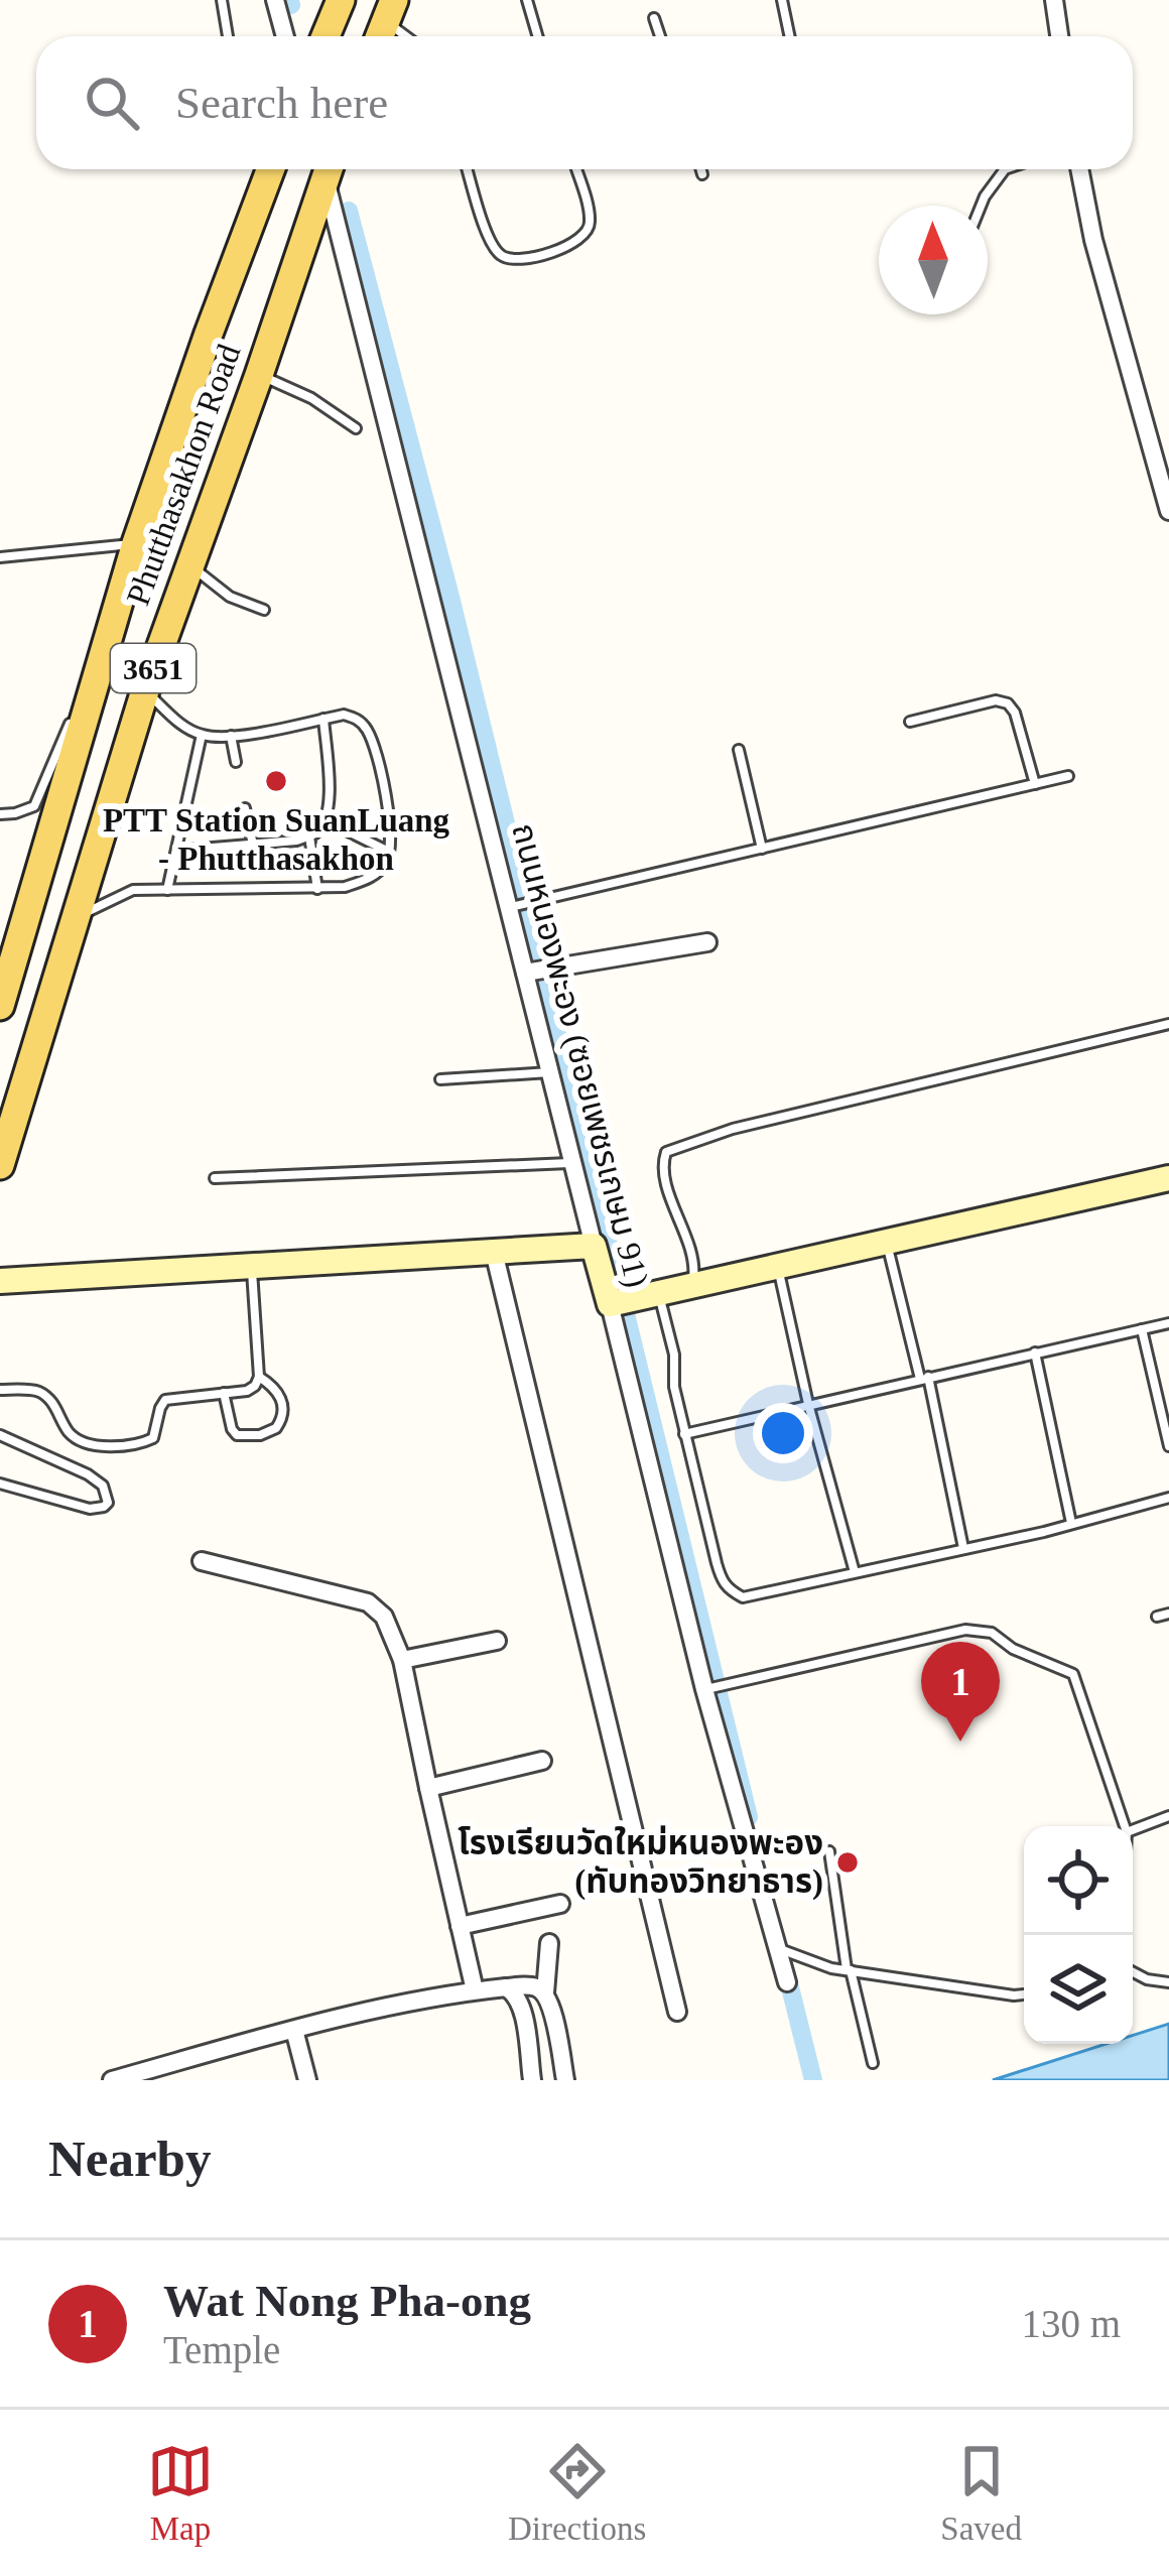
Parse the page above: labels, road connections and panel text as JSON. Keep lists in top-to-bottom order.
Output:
{
  "streets": {
    "main road": ["Phutthasakhon Road", "3651", "ถนนหนองพะอง (ซอยเพชรเกษม 91)"]
  },
  "places": ["PTT Station SuanLuang - Phutthasakhon", "โรงเรียนวัดใหม่หนองพะอง (ทับทองวิทยาธาร)"],
  "north": "top",
  "page": {
    "search": "Search here",
    "pins": "1",
    "heading": "Nearby",
    "list": [
      {
        "mark": "1",
        "name": "Wat Nong Pha-ong",
        "note": "Temple",
        "value": "130 m"
      }
    ],
    "nav": ["Map", "Directions", "Saved"]
  }
}
